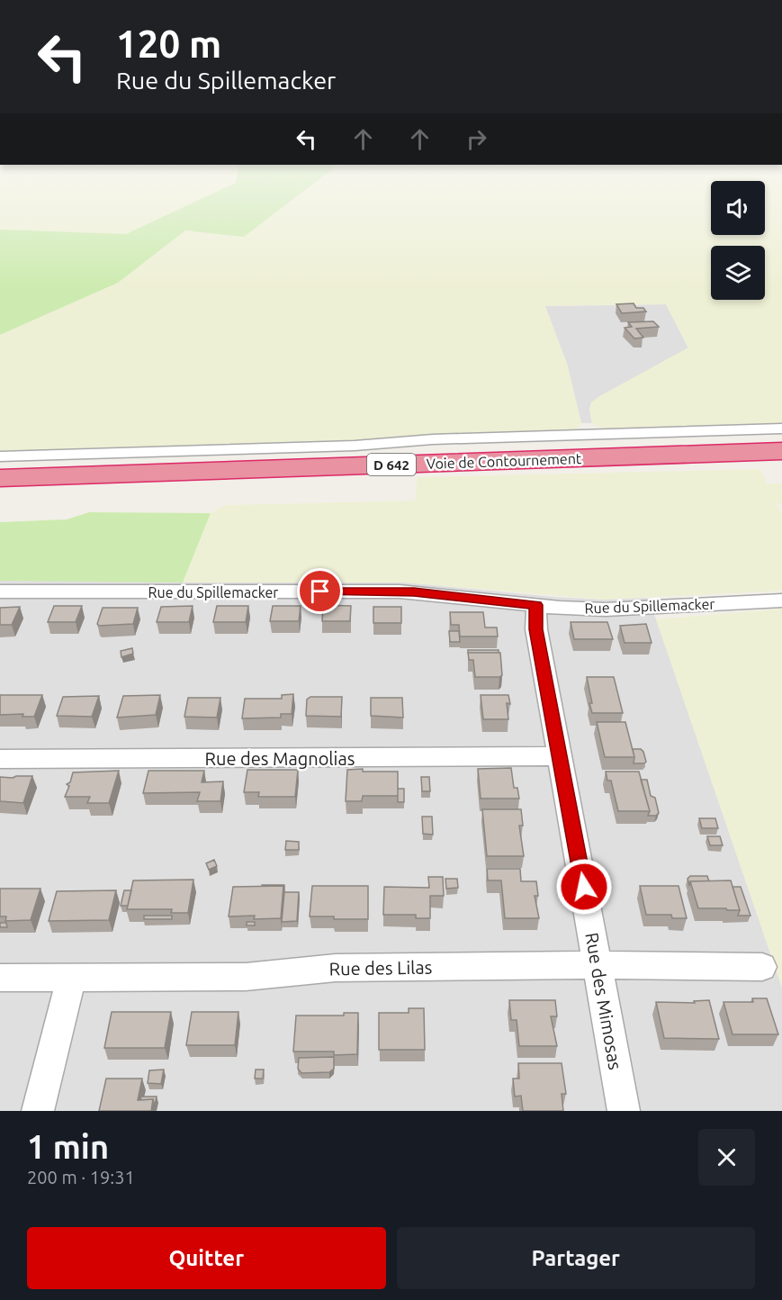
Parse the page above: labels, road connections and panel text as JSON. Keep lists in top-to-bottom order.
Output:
{
  "streets": {
    "highway": ["Voie de Contournement", "D 642"],
    "street": [
      "Rue du Spillemacker",
      "Rue des Magnolias",
      "Rue des Lilas",
      "Rue des Mimosas"
    ]
  },
  "crossings": [
    ["Rue du Spillemacker", "Rue des Mimosas"],
    ["Rue des Magnolias", "Rue des Mimosas"],
    ["Rue des Lilas", "Rue des Mimosas"]
  ],
  "page": {
    "turn": ["120 m", "Rue du Spillemacker"],
    "heading": ["1 min", "200 m · 19:31"],
    "buttons": ["Quitter", "Partager"]
  }
}
